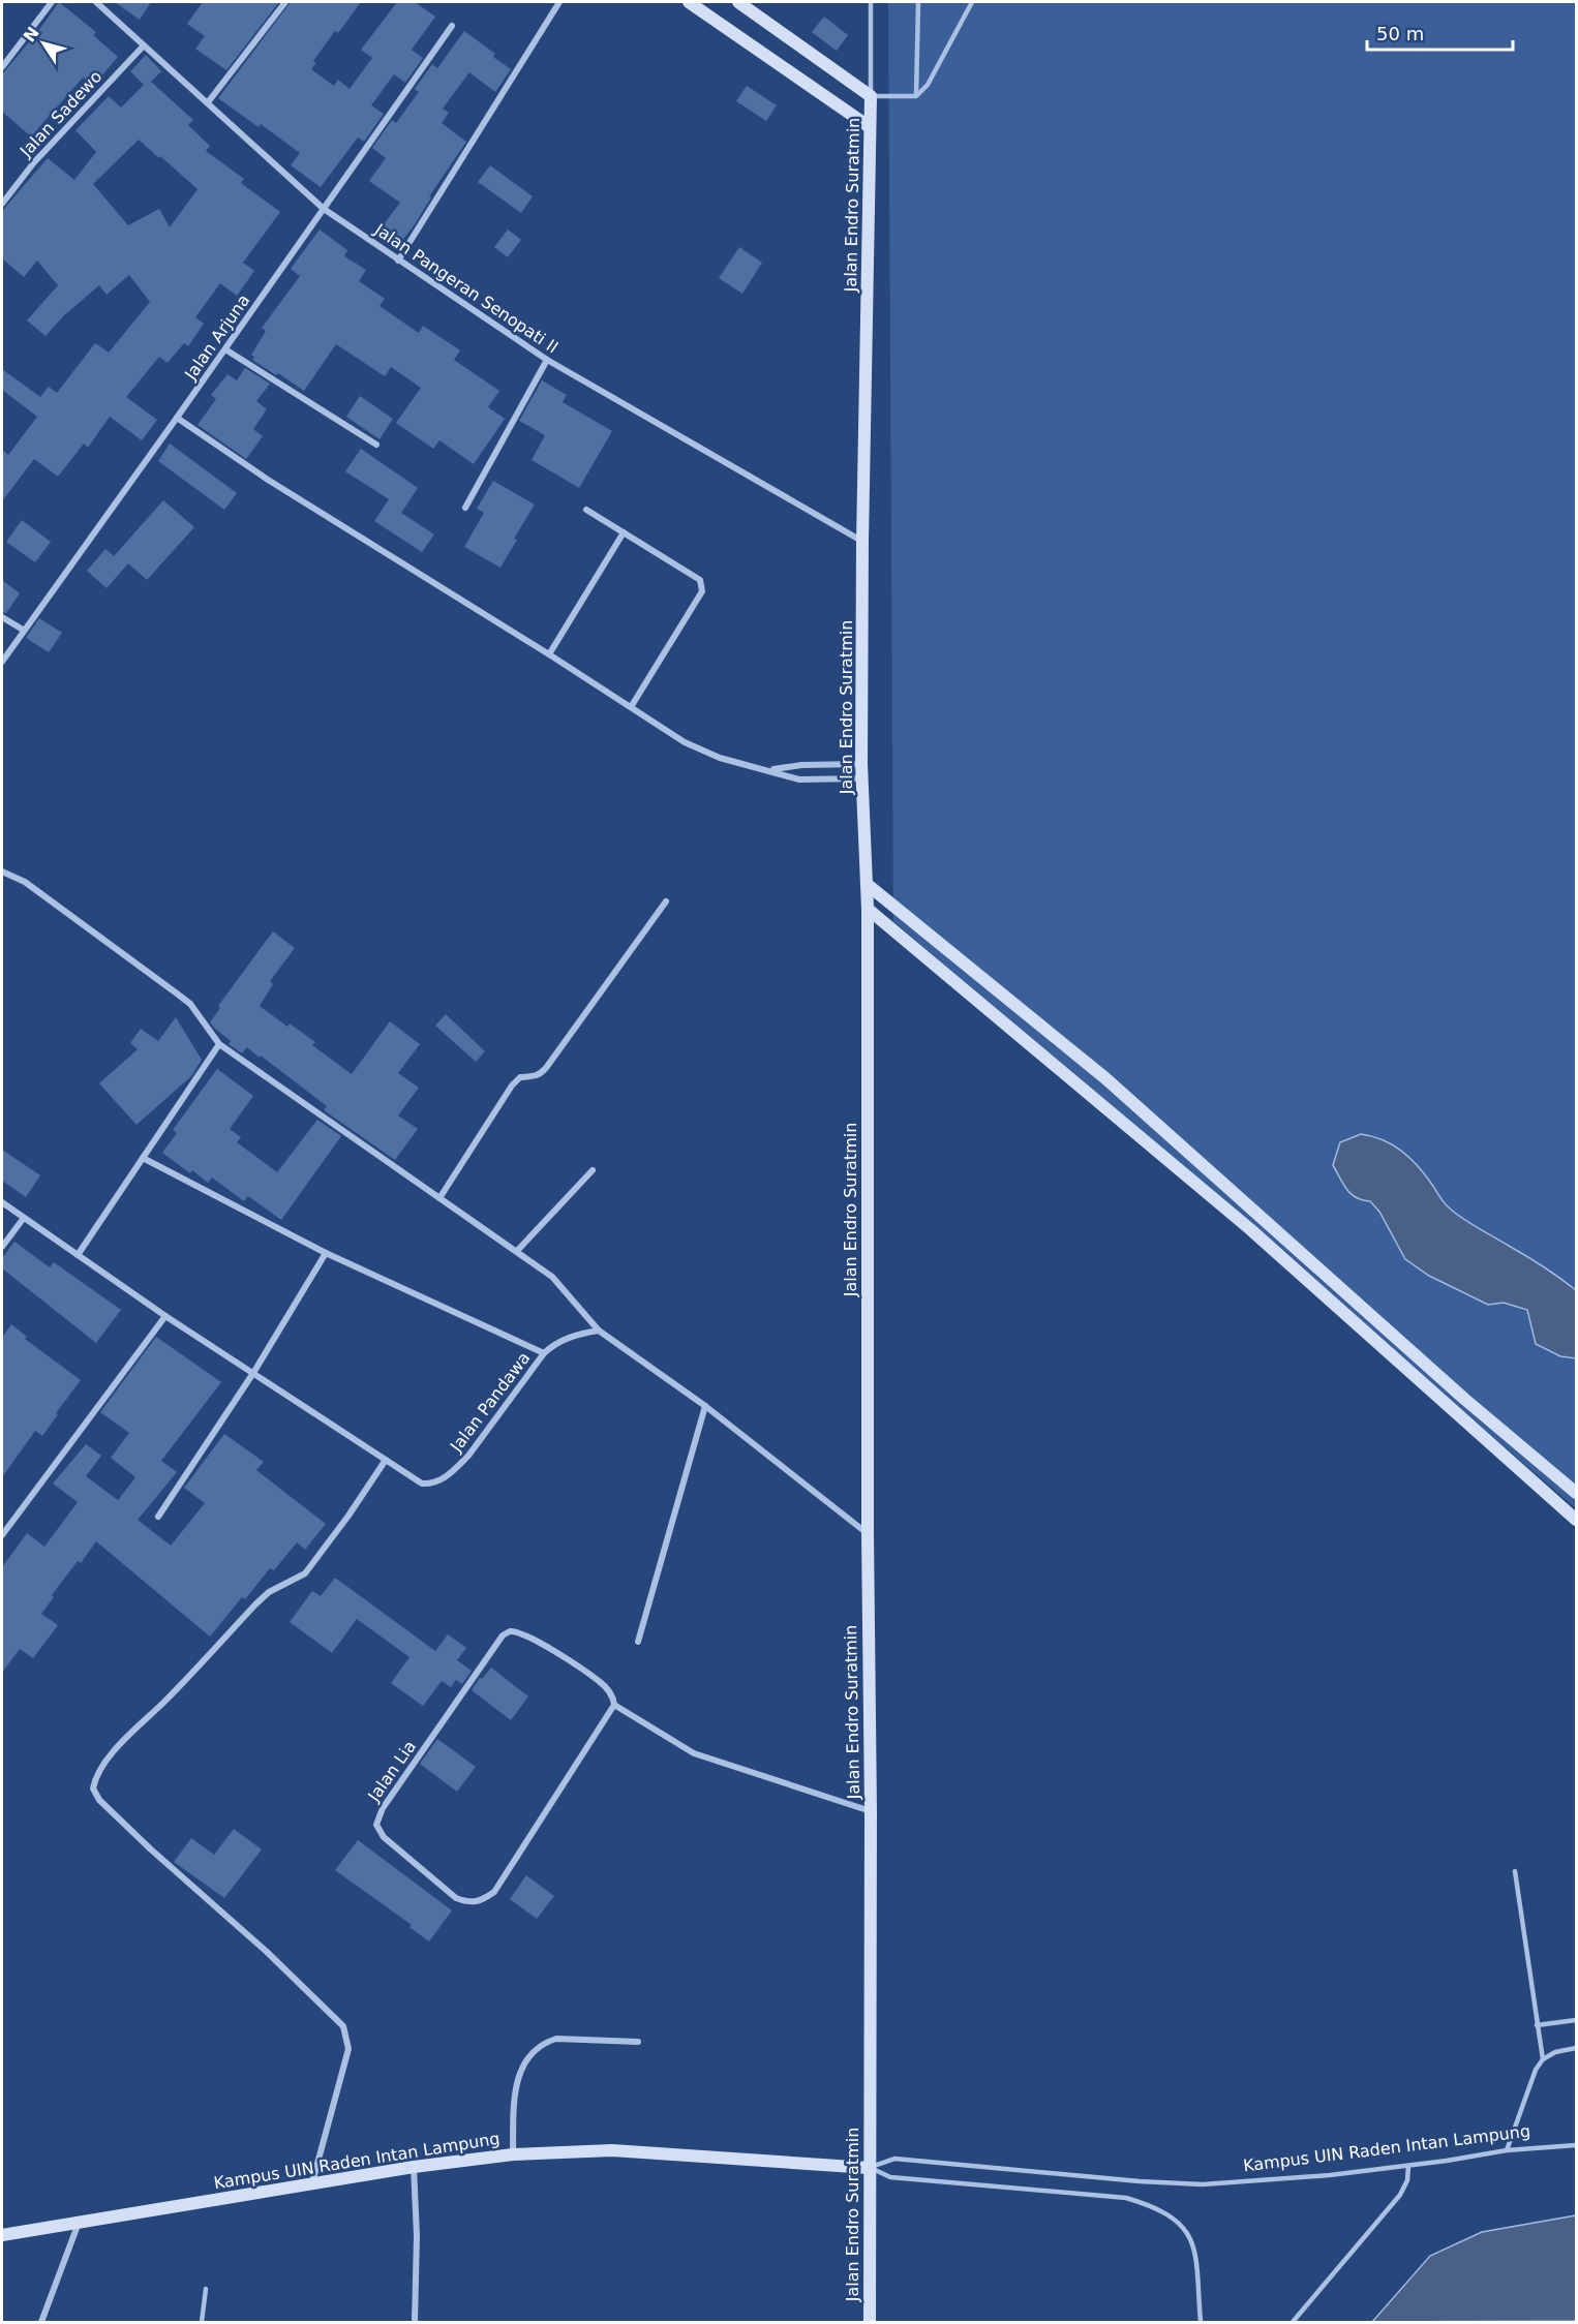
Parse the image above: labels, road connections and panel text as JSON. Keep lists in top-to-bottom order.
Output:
{
  "streets": {
    "street": [
      "Jalan Sadewo",
      "Jalan Endro Suratmin",
      "Jalan Pangeran Senopati II",
      "Jalan Arjuna",
      "Jalan Pandawa",
      "Jalan Lia",
      "Kampus UIN Raden Intan Lampung"
    ]
  },
  "crossings": [
    ["Jalan Sadewo", "Jalan Pangeran Senopati II"],
    ["Jalan Endro Suratmin", "Jalan Pangeran Senopati II"],
    ["Jalan Endro Suratmin", "Jalan Lia"],
    ["Jalan Endro Suratmin", "Kampus UIN Raden Intan Lampung"],
    ["Jalan Pangeran Senopati II", "Jalan Arjuna"]
  ],
  "scale_bar": "50 m",
  "north": "top left"
}
